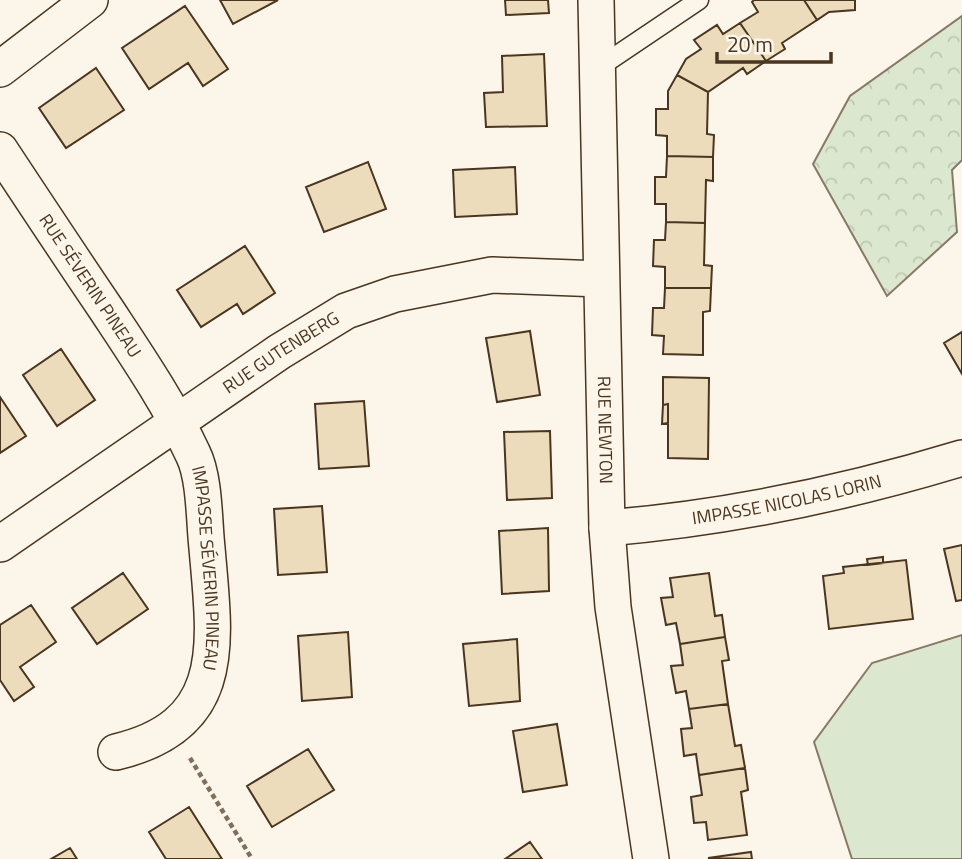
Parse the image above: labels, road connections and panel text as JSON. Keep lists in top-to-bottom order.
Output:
{
  "streets": {
    "street": [
      "RUE SÉVERIN PINEAU",
      "RUE GUTENBERG",
      "RUE NEWTON",
      "IMPASSE NICOLAS LORIN",
      "IMPASSE SÉVERIN PINEAU"
    ]
  },
  "crossings": [
    ["RUE SÉVERIN PINEAU", "RUE GUTENBERG"],
    ["RUE SÉVERIN PINEAU", "IMPASSE SÉVERIN PINEAU"],
    ["RUE GUTENBERG", "RUE NEWTON"],
    ["RUE GUTENBERG", "IMPASSE SÉVERIN PINEAU"],
    ["RUE NEWTON", "IMPASSE NICOLAS LORIN"]
  ],
  "scale_bar": "20 m"
}
